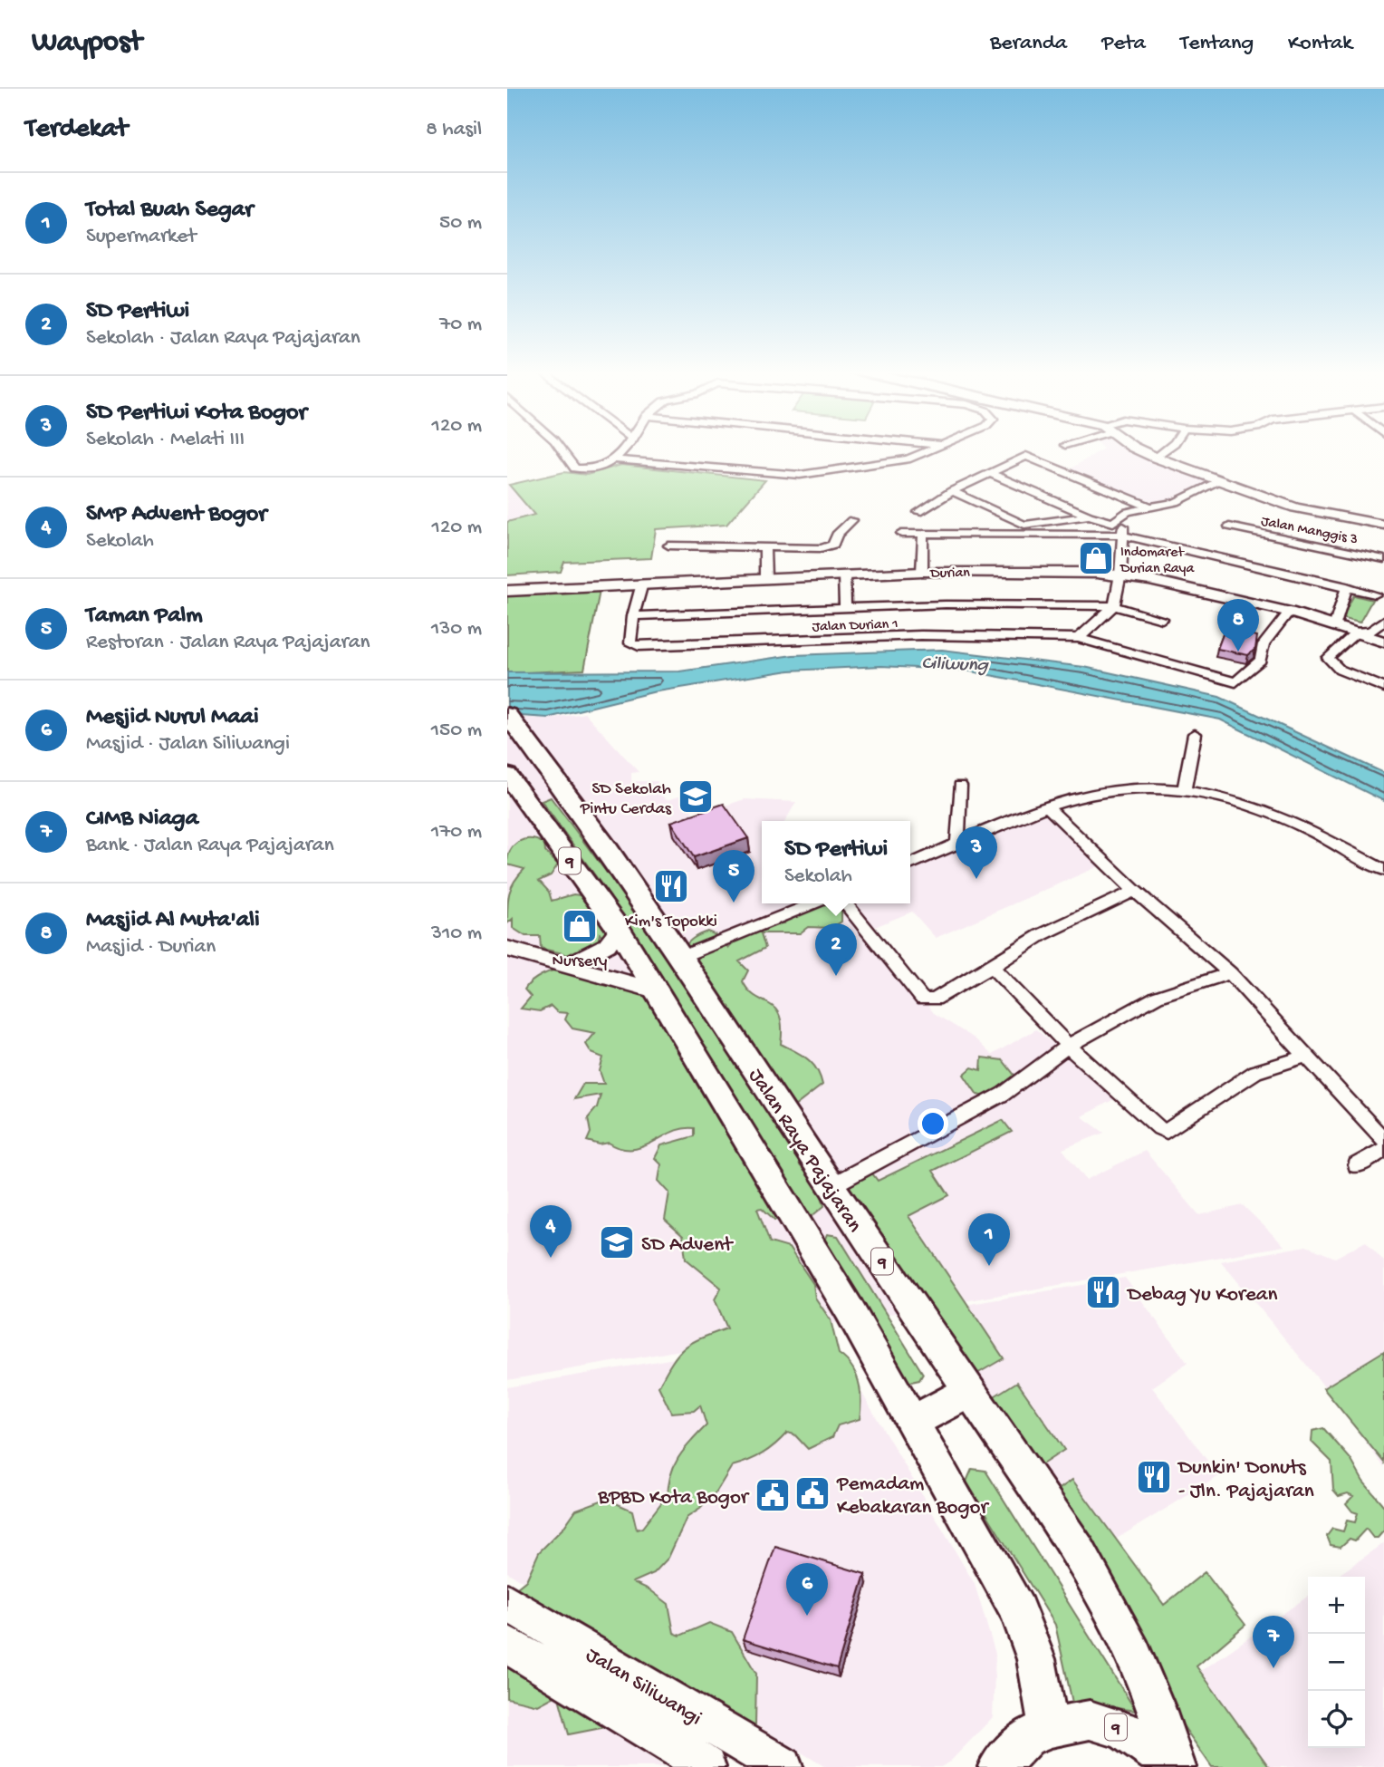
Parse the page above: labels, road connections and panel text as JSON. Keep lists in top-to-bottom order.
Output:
{
  "streets": {
    "highway": ["9", "Jalan Raya Pajajaran"],
    "main road": ["Jalan Siliwangi"],
    "street": ["Jalan Manggis 3", "Durian", "Jalan Durian 1"]
  },
  "crossings": [
    ["Durian", "Jalan Durian 1"],
    ["9", "Jalan Raya Pajajaran"]
  ],
  "water": ["Ciliwung"],
  "places": {
    "shop": ["Indomaret Durian Raya", "Nursery"],
    "school or university": ["SD Sekolah Pintu Cerdas", "SD Advent"],
    "restaurant": ["Kim's Topokki", "Debag Yu Korean", "Dunkin' Donuts - Jln. Pajajaran"],
    "public building": ["Pemadam Kebakaran Bogor", "BPBD Kota Bogor"]
  },
  "page": {
    "header": "Waypost",
    "nav": [
      "Beranda",
      "Peta",
      "Tentang",
      "Kontak"
    ],
    "heading": ["Terdekat", "8 hasil"],
    "list": [
      {
        "mark": "1",
        "name": "Total Buah Segar",
        "note": "Supermarket",
        "value": "50 m"
      },
      {
        "mark": "2",
        "name": "SD Pertiwi",
        "note": "Sekolah · Jalan Raya Pajajaran",
        "value": "70 m"
      },
      {
        "mark": "3",
        "name": "SD Pertiwi Kota Bogor",
        "note": "Sekolah · Melati III",
        "value": "120 m"
      },
      {
        "mark": "4",
        "name": "SMP Advent Bogor",
        "note": "Sekolah",
        "value": "120 m"
      },
      {
        "mark": "5",
        "name": "Taman Palm",
        "note": "Restoran · Jalan Raya Pajajaran",
        "value": "130 m"
      },
      {
        "mark": "6",
        "name": "Mesjid Nurul Maai",
        "note": "Masjid · Jalan Siliwangi",
        "value": "150 m"
      },
      {
        "mark": "7",
        "name": "CIMB Niaga",
        "note": "Bank · Jalan Raya Pajajaran",
        "value": "170 m"
      },
      {
        "mark": "8",
        "name": "Masjid Al Muta'ali",
        "note": "Masjid · Durian",
        "value": "310 m"
      }
    ],
    "pins": [
      "8",
      "3",
      "5",
      "2",
      "4",
      "1",
      "6",
      "7"
    ],
    "popup": ["SD Pertiwi", "Sekolah"],
    "map_buttons": ["+", "−"]
  }
}
